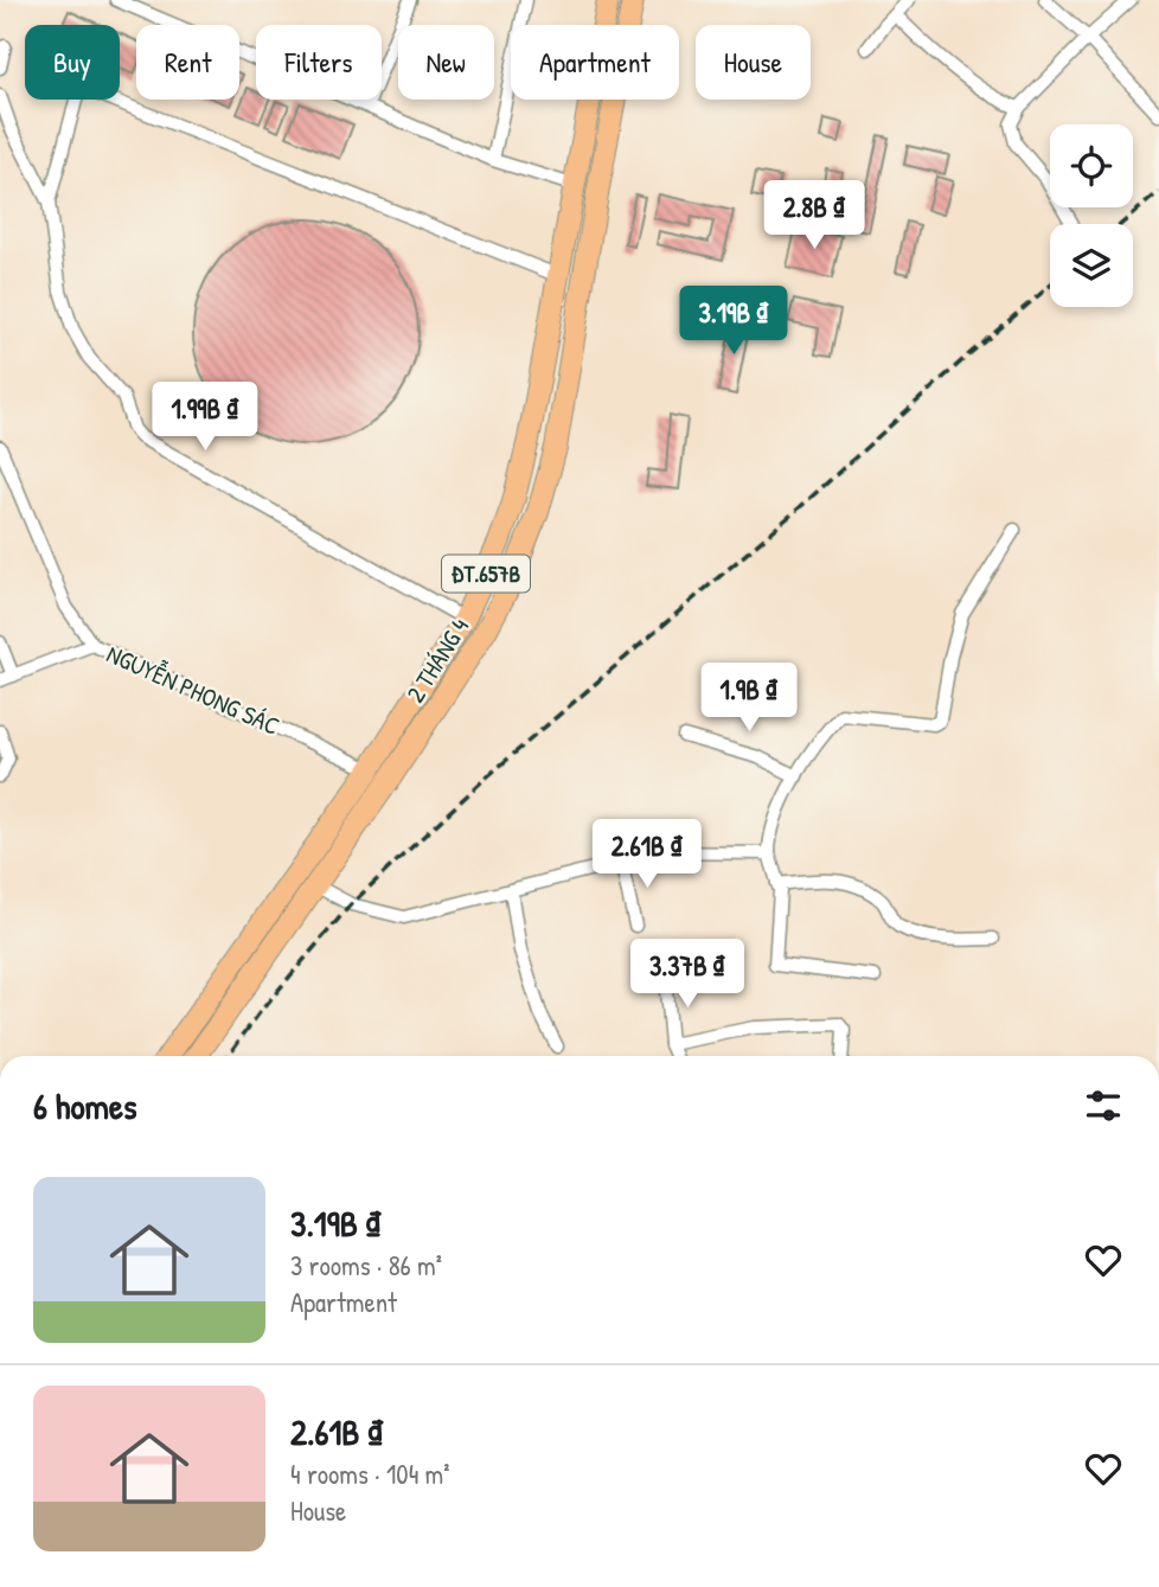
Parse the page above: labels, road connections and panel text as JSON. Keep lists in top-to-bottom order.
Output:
{
  "streets": {
    "main road": ["ĐT.657B", "2 THÁNG 4"],
    "street": ["NGUYỄN PHONG SÁC"]
  },
  "crossings": [
    ["2 THÁNG 4", "NGUYỄN PHONG SÁC"]
  ],
  "page": {
    "chip": [
      "Buy",
      "Rent",
      "Filters",
      "New",
      "Apartment",
      "House"
    ],
    "price": [
      "2.8B ₫",
      "3.19B ₫",
      "1.99B ₫",
      "1.9B ₫",
      "2.61B ₫",
      "3.37B ₫"
    ],
    "heading": "6 homes",
    "list": [
      {
        "name": "3.19B ₫",
        "note": "3 rooms · 86 m² · Apartment"
      },
      {
        "name": "2.61B ₫",
        "note": "4 rooms · 104 m² · House"
      }
    ]
  }
}
